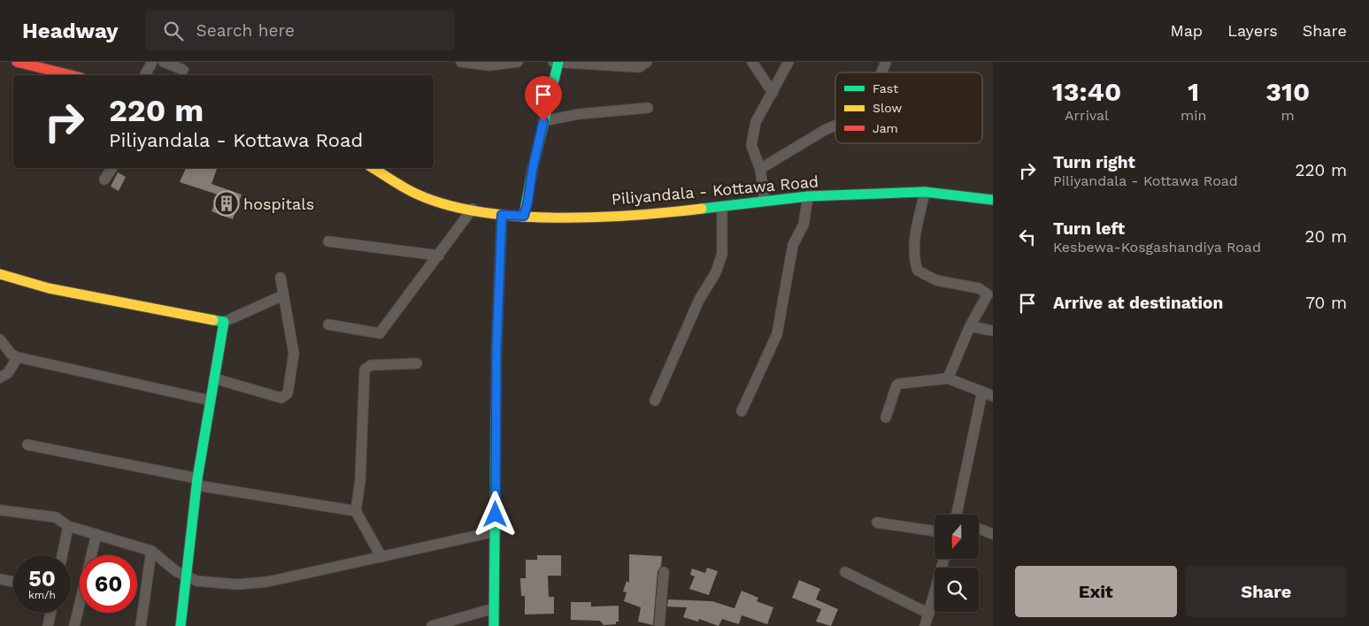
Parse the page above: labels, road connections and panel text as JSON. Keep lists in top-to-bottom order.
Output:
{
  "streets": {
    "main road": ["Piliyandala - Kottawa Road"]
  },
  "places": {
    "building": ["hospitals"]
  },
  "legend": ["Fast", "Slow", "Jam"],
  "north": "bottom",
  "page": {
    "header": "Headway",
    "search": "Search here",
    "nav": ["Map", "Layers", "Share"],
    "eta": [
      "13:40",
      "Arrival",
      "1",
      "min",
      "310",
      "m"
    ],
    "turn": ["220 m", "Piliyandala - Kottawa Road"],
    "list": [
      {
        "name": "Turn right",
        "note": "Piliyandala - Kottawa Road",
        "value": "220 m"
      },
      {
        "name": "Turn left",
        "note": "Kesbewa-Kosgashandiya Road",
        "value": "20 m"
      },
      {
        "name": "Arrive at destination",
        "value": "70 m"
      }
    ],
    "speed": "50 km/h",
    "limit": "60",
    "buttons": ["Exit", "Share"]
  }
}
